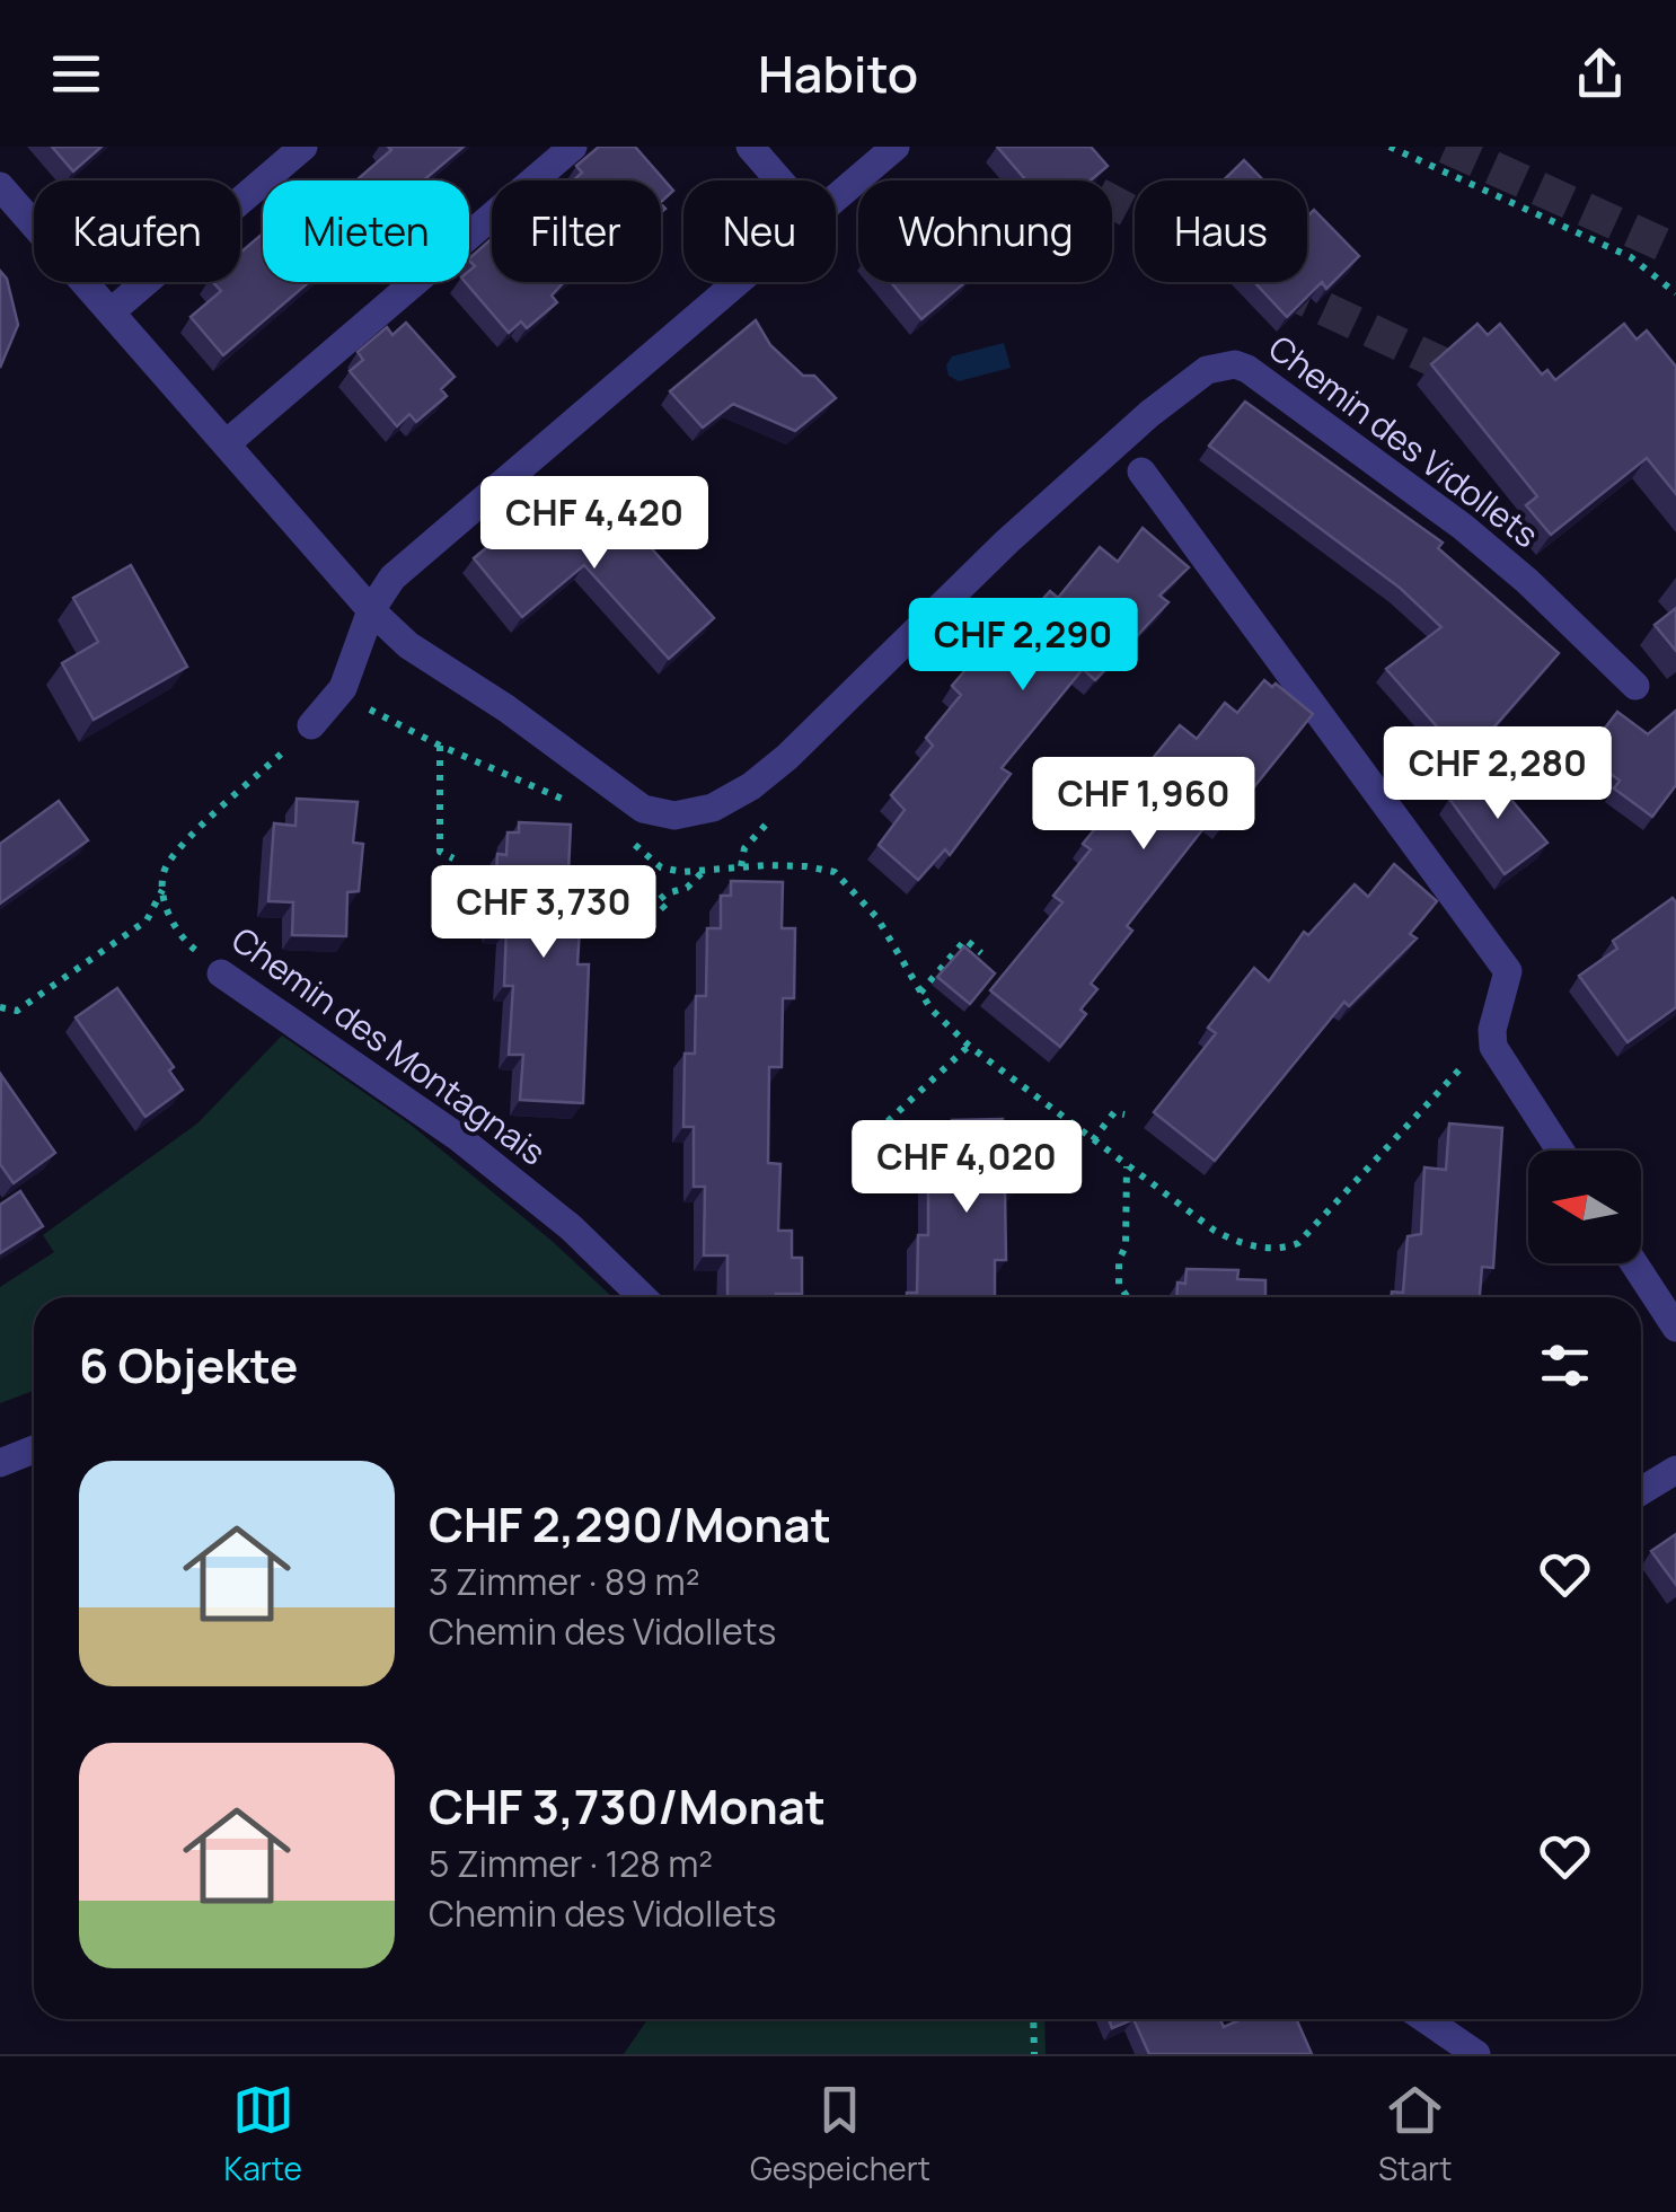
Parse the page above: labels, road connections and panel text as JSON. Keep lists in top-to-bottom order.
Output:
{
  "streets": {
    "street": ["Chemin des Vidollets", "Chemin des Montagnais"]
  },
  "north": "left",
  "page": {
    "header": "Habito",
    "chip": [
      "Kaufen",
      "Mieten",
      "Filter",
      "Neu",
      "Wohnung",
      "Haus"
    ],
    "price": [
      "CHF 4,420",
      "CHF 2,290",
      "CHF 2,280",
      "CHF 1,960",
      "CHF 3,730",
      "CHF 4,020"
    ],
    "heading": "6 Objekte",
    "list": [
      {
        "name": "CHF 2,290/Monat",
        "note": "3 Zimmer · 89 m² · Chemin des Vidollets"
      },
      {
        "name": "CHF 3,730/Monat",
        "note": "5 Zimmer · 128 m² · Chemin des Vidollets"
      }
    ],
    "tabs": ["Karte", "Gespeichert", "Start"]
  }
}
